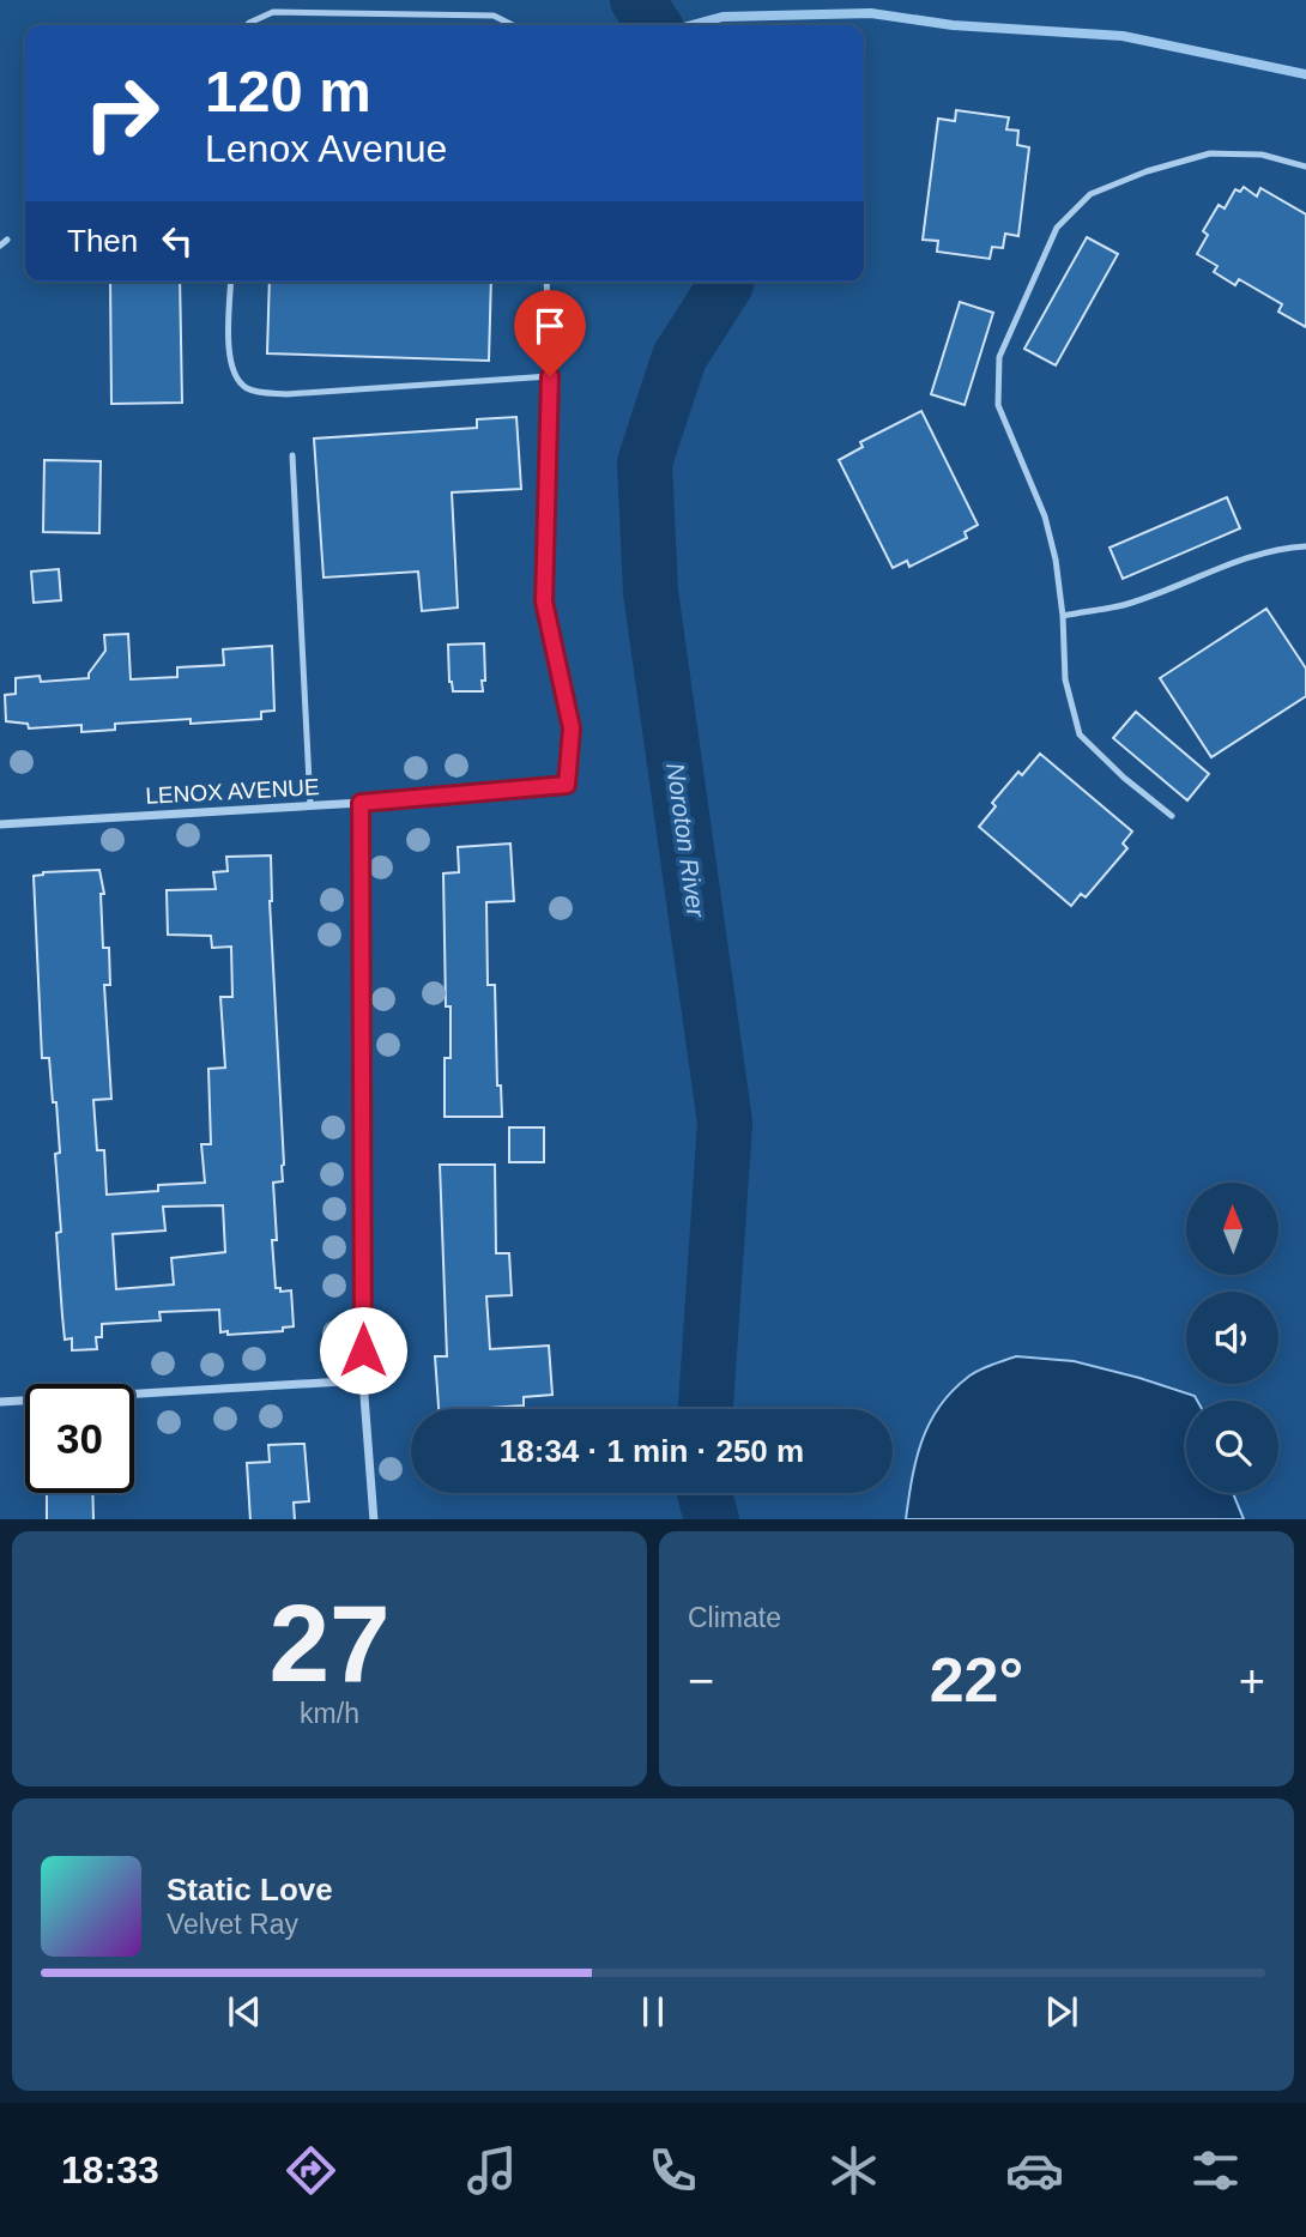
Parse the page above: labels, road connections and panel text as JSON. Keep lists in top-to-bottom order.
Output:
{
  "streets": {
    "street": ["LENOX AVENUE"]
  },
  "water": ["Noroton River"],
  "north": "top",
  "page": {
    "turn": ["120 m", "Lenox Avenue"],
    "then": "Then",
    "limit": "30",
    "trip": "18:34 · 1 min · 250 m",
    "tile": [
      ["27", "km/h"],
      "Climate"
    ],
    "heat": ["−", "22°", "+"],
    "song": ["Static Love", "Velvet Ray"],
    "tabs": "18:33"
  }
}
